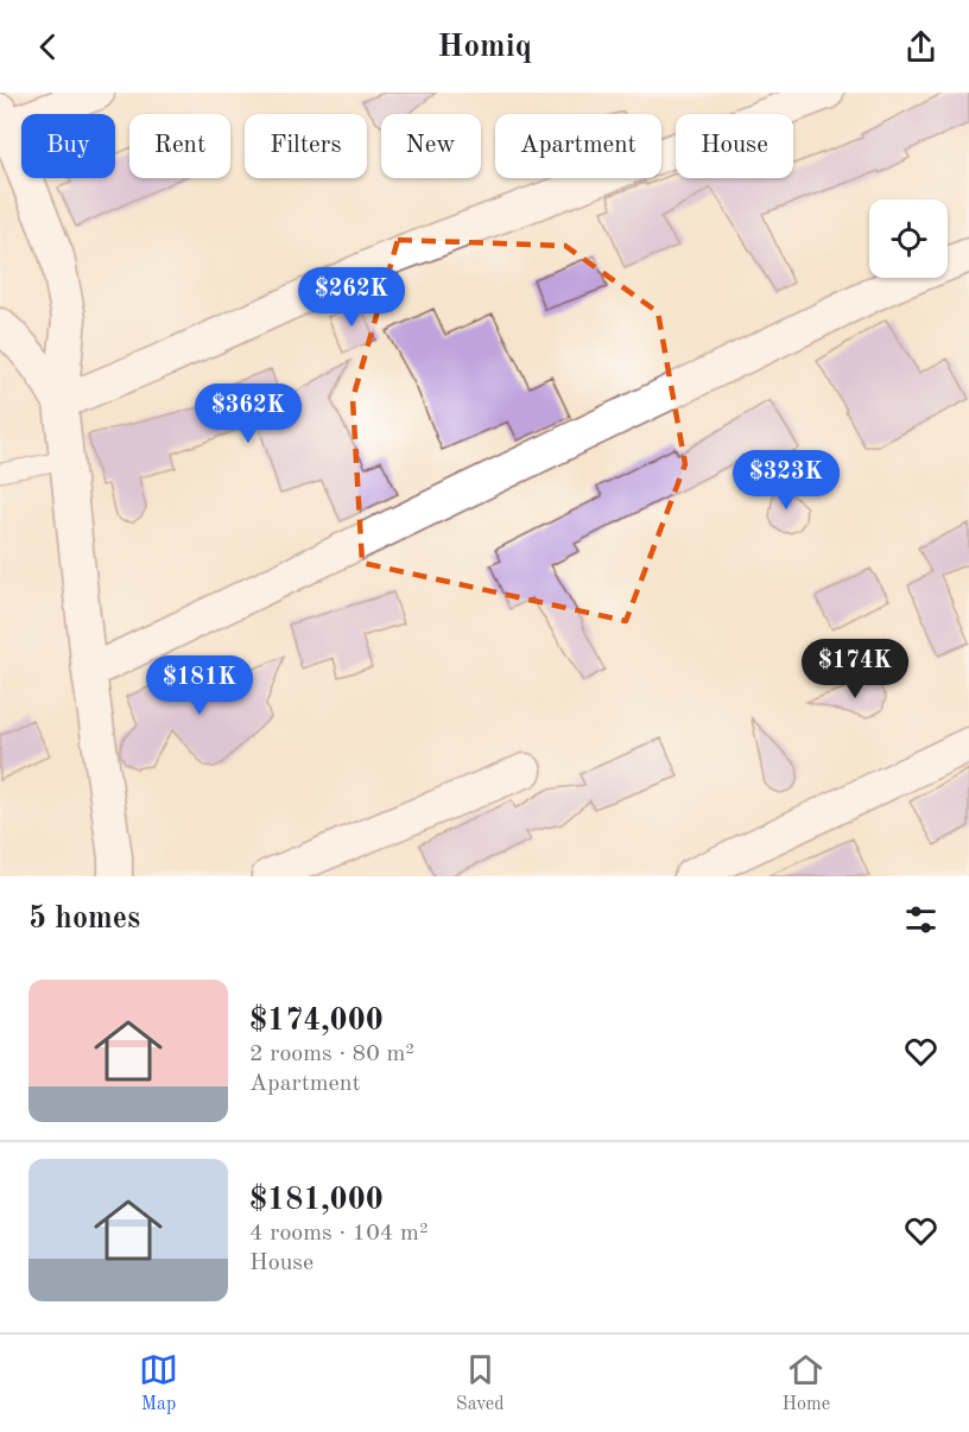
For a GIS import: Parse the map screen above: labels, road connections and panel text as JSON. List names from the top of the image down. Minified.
{"page":{"header":"Homiq","chip":["Buy","Rent","Filters","New","Apartment","House"],"price":["$262K","$362K","$323K","$174K","$181K"],"heading":"5 homes","list":[{"name":"$174,000","note":"2 rooms · 80 m² · Apartment"},{"name":"$181,000","note":"4 rooms · 104 m² · House"}],"tabs":["Map","Saved","Home"]}}
